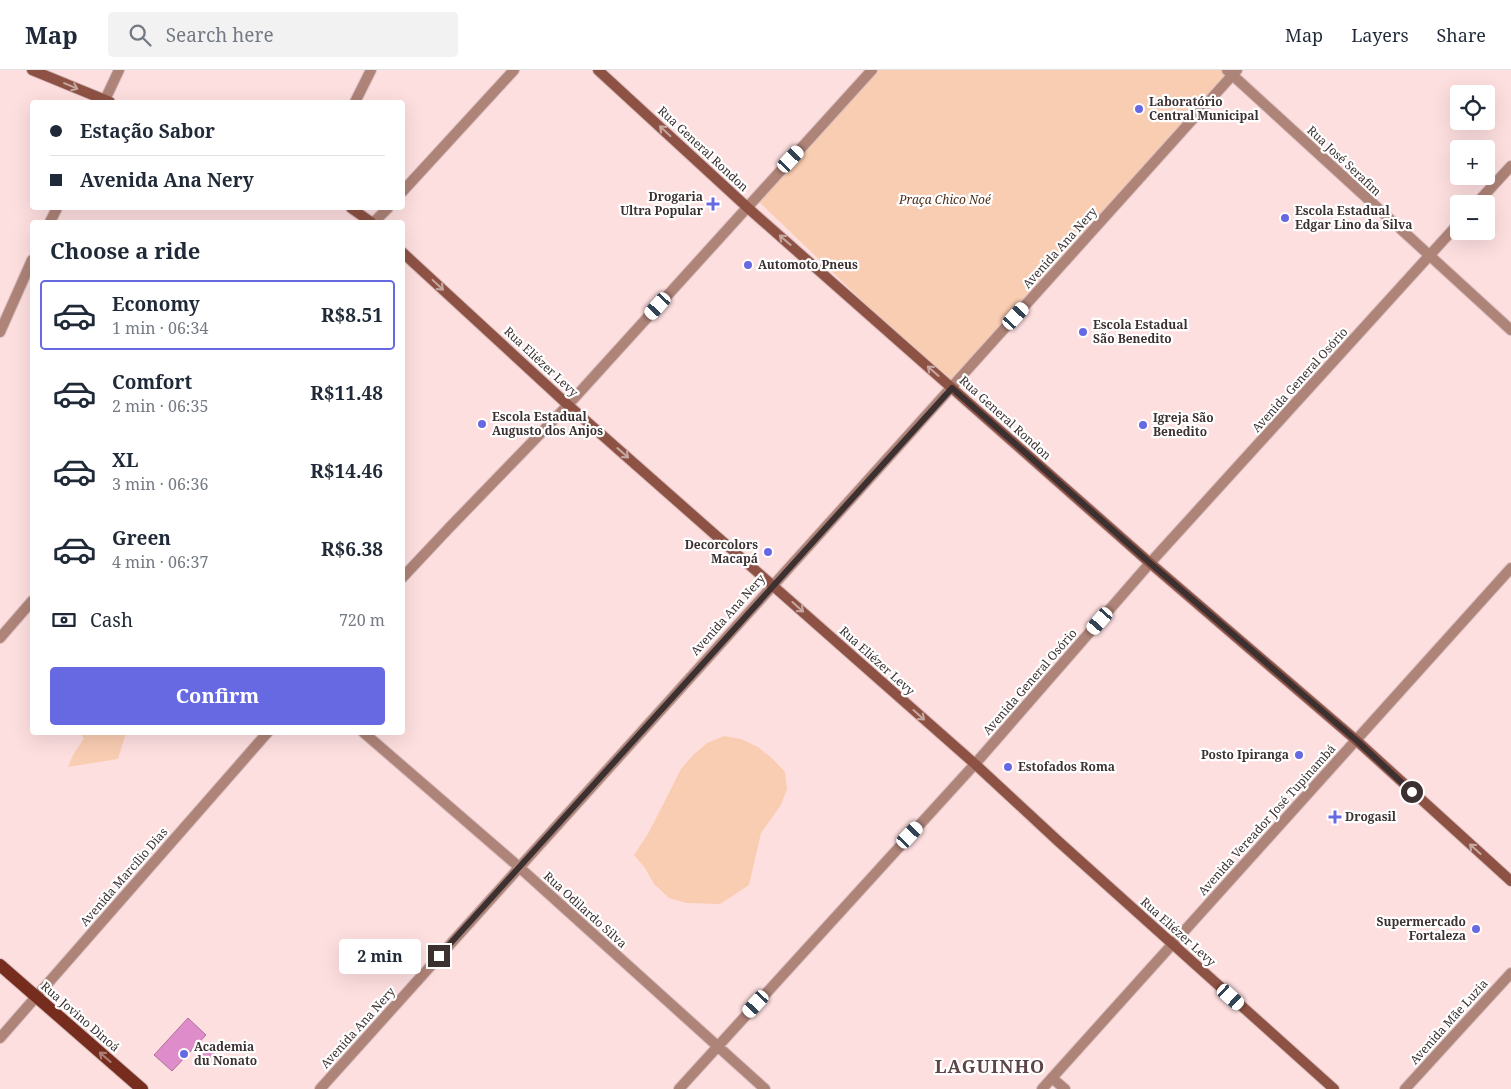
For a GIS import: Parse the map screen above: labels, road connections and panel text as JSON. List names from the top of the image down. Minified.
{"streets":{"main road":["Rua General Rondon","Rua Eliézer Levy","Rua Jovino Dinoá"],"street":["Rua José Serafim","Avenida Ana Nery","Avenida General Osório","Avenida Vereador José Tupinambá","Avenida Marcílio Dias","Rua Odilardo Silva","Avenida Mãe Luzia"]},"crossings":[["Rua General Rondon","Avenida Ana Nery"],["Rua General Rondon","Avenida General Osório"],["Rua General Rondon","Avenida Vereador José Tupinambá"],["Rua José Serafim","Avenida Ana Nery"],["Rua José Serafim","Avenida General Osório"],["Avenida Ana Nery","Rua Eliézer Levy"],["Avenida Ana Nery","Rua Odilardo Silva"],["Rua Eliézer Levy","Avenida General Osório"],["Rua Eliézer Levy","Avenida Vereador José Tupinambá"],["Avenida General Osório","Rua Odilardo Silva"],["Avenida Marcílio Dias","Rua Jovino Dinoá"]],"one_way":["Rua General Rondon","Rua Eliézer Levy","Rua Jovino Dinoá"],"districts":["LAGUINHO"],"parks":["Praça Chico Noé"],"places":{"other":["Laboratório Central Municipal","Escola Estadual Edgar Lino da Silva","Automoto Pneus","Escola Estadual São Benedito","Escola Estadual Augusto dos Anjos","Igreja São Benedito","Decorcolors Macapá","Posto Ipiranga","Estofados Roma","Supermercado Fortaleza","Academia du Nonato"],"health":["Drogaria Ultra Popular","Drogasil"]},"page":{"header":"Map","search":"Search here","nav":["Map","Layers","Share"],"map_buttons":["+","−"],"banner":["Estação Sabor","Avenida Ana Nery"],"heading":"Choose a ride","list":[{"name":"Economy","note":"1 min · 06:34","value":"R$8.51"},{"name":"Comfort","note":"2 min · 06:35","value":"R$11.48"},{"name":"XL","note":"3 min · 06:36","value":"R$14.46"},{"name":"Green","note":"4 min · 06:37","value":"R$6.38"}],"pay":["Cash","720 m"],"buttons":"Confirm","bubble":"2 min"}}
